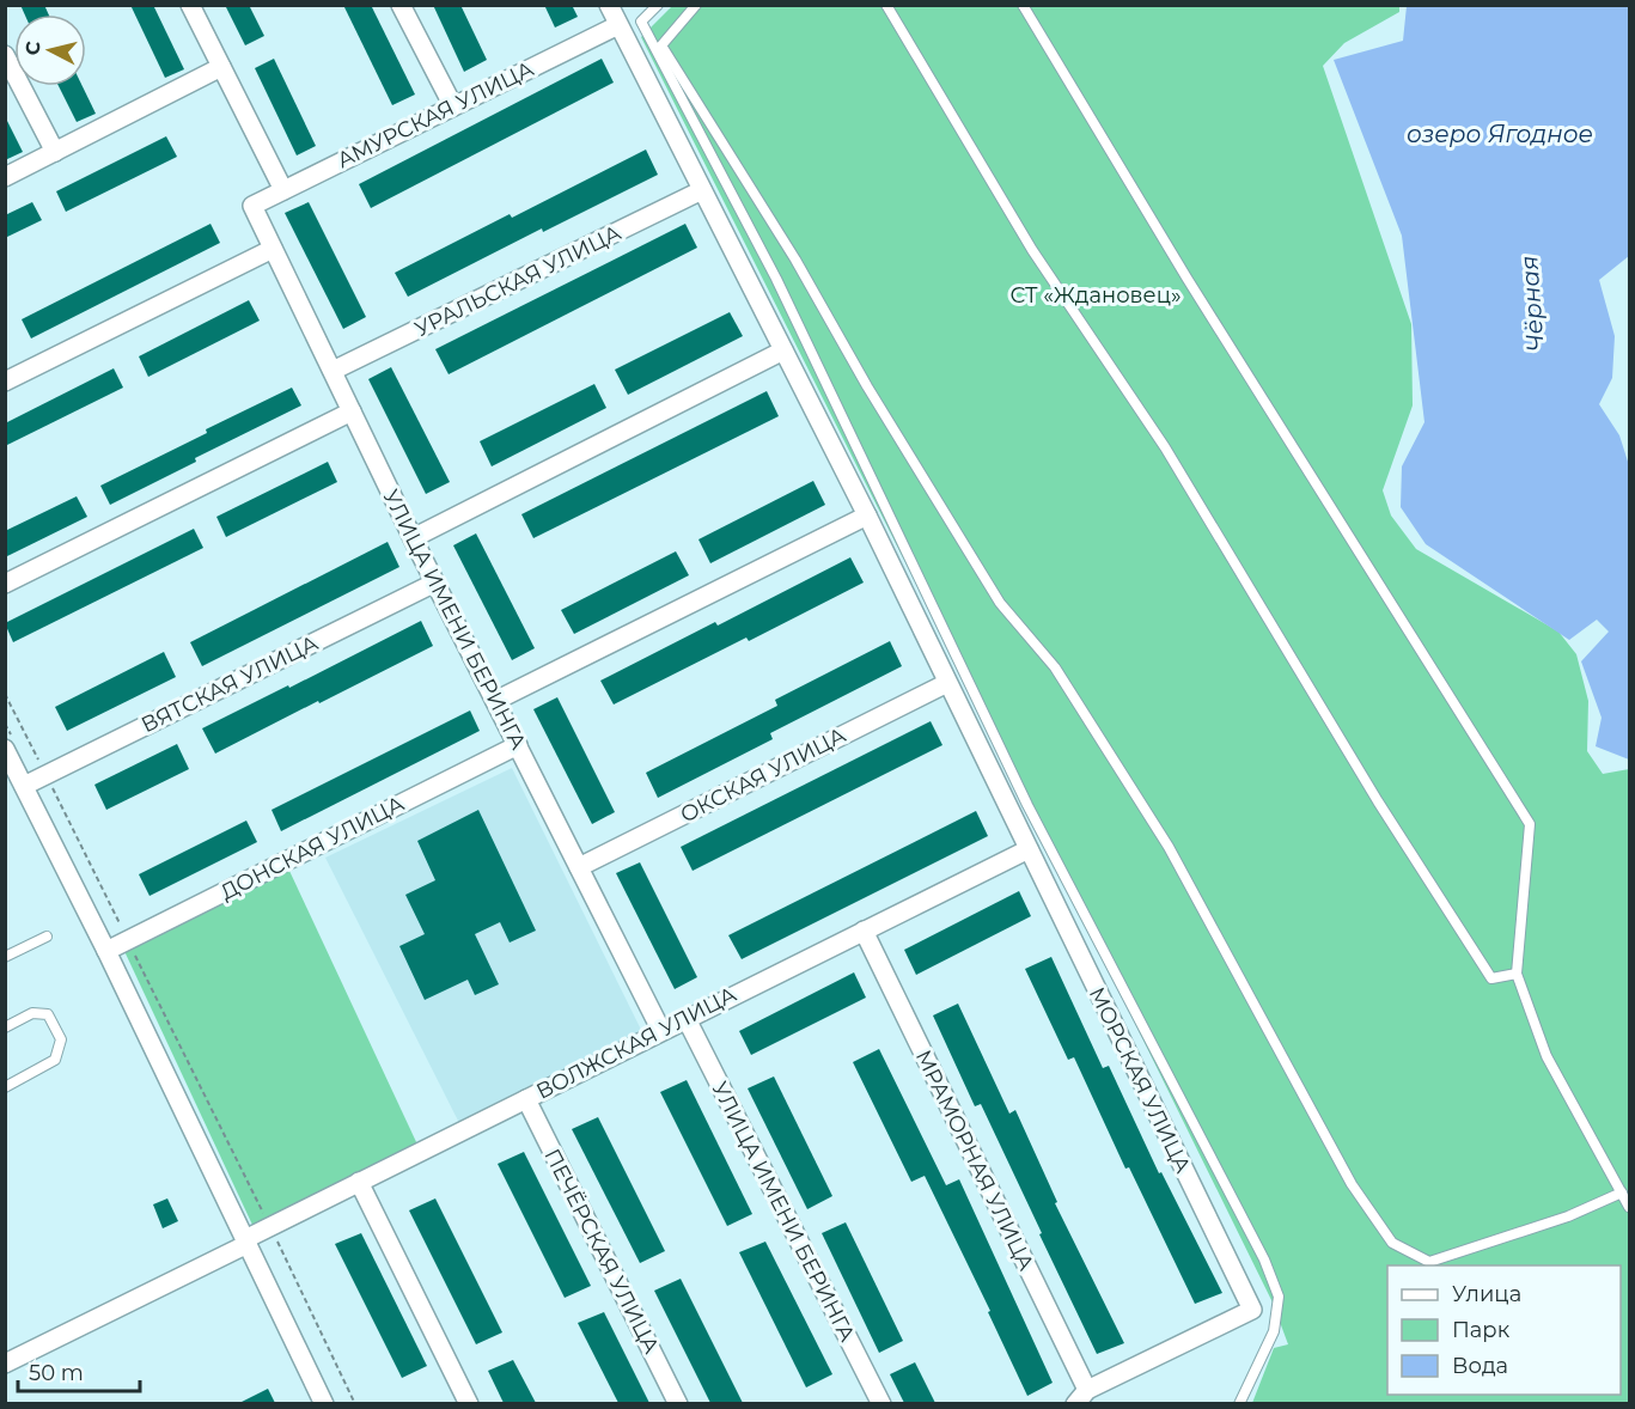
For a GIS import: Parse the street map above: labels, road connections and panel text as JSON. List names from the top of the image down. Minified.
{"streets":{"street":["АМУРСКАЯ УЛИЦА","УРАЛЬСКАЯ УЛИЦА","УЛИЦА ИМЕНИ БЕРИНГА","ВЯТСКАЯ УЛИЦА","ОКСКАЯ УЛИЦА","ДОНСКАЯ УЛИЦА","ВОЛЖСКАЯ УЛИЦА","МОРСКАЯ УЛИЦА","МРАМОРНАЯ УЛИЦА","ПЕЧЁРСКАЯ УЛИЦА"]},"crossings":[["АМУРСКАЯ УЛИЦА","УЛИЦА ИМЕНИ БЕРИНГА"],["АМУРСКАЯ УЛИЦА","МОРСКАЯ УЛИЦА"],["УРАЛЬСКАЯ УЛИЦА","УЛИЦА ИМЕНИ БЕРИНГА"],["УРАЛЬСКАЯ УЛИЦА","МОРСКАЯ УЛИЦА"],["УЛИЦА ИМЕНИ БЕРИНГА","ВЯТСКАЯ УЛИЦА"],["УЛИЦА ИМЕНИ БЕРИНГА","ОКСКАЯ УЛИЦА"],["УЛИЦА ИМЕНИ БЕРИНГА","ДОНСКАЯ УЛИЦА"],["УЛИЦА ИМЕНИ БЕРИНГА","ВОЛЖСКАЯ УЛИЦА"],["ОКСКАЯ УЛИЦА","МОРСКАЯ УЛИЦА"],["ВОЛЖСКАЯ УЛИЦА","МОРСКАЯ УЛИЦА"],["ВОЛЖСКАЯ УЛИЦА","МРАМОРНАЯ УЛИЦА"],["ВОЛЖСКАЯ УЛИЦА","ПЕЧЁРСКАЯ УЛИЦА"],["МОРСКАЯ УЛИЦА","МРАМОРНАЯ УЛИЦА"]],"water":["озеро Ягодное","Чёрная"],"parks":["СТ «Ждановец»"],"legend":["Улица","Парк","Вода"],"scale_bar":"50 m","north":"left"}
